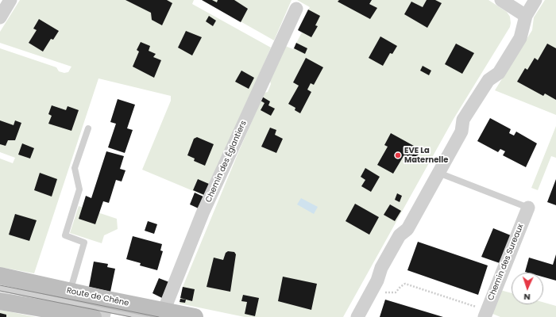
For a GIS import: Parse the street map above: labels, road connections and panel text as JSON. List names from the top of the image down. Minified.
{"streets":{"main road":["Route de Chêne"],"street":["Chemin des Églantiers","Chemin des Sureaux"]},"crossings":[["Chemin des Églantiers","Route de Chêne"]],"places":["EVE La Maternelle"],"north":"bottom"}
